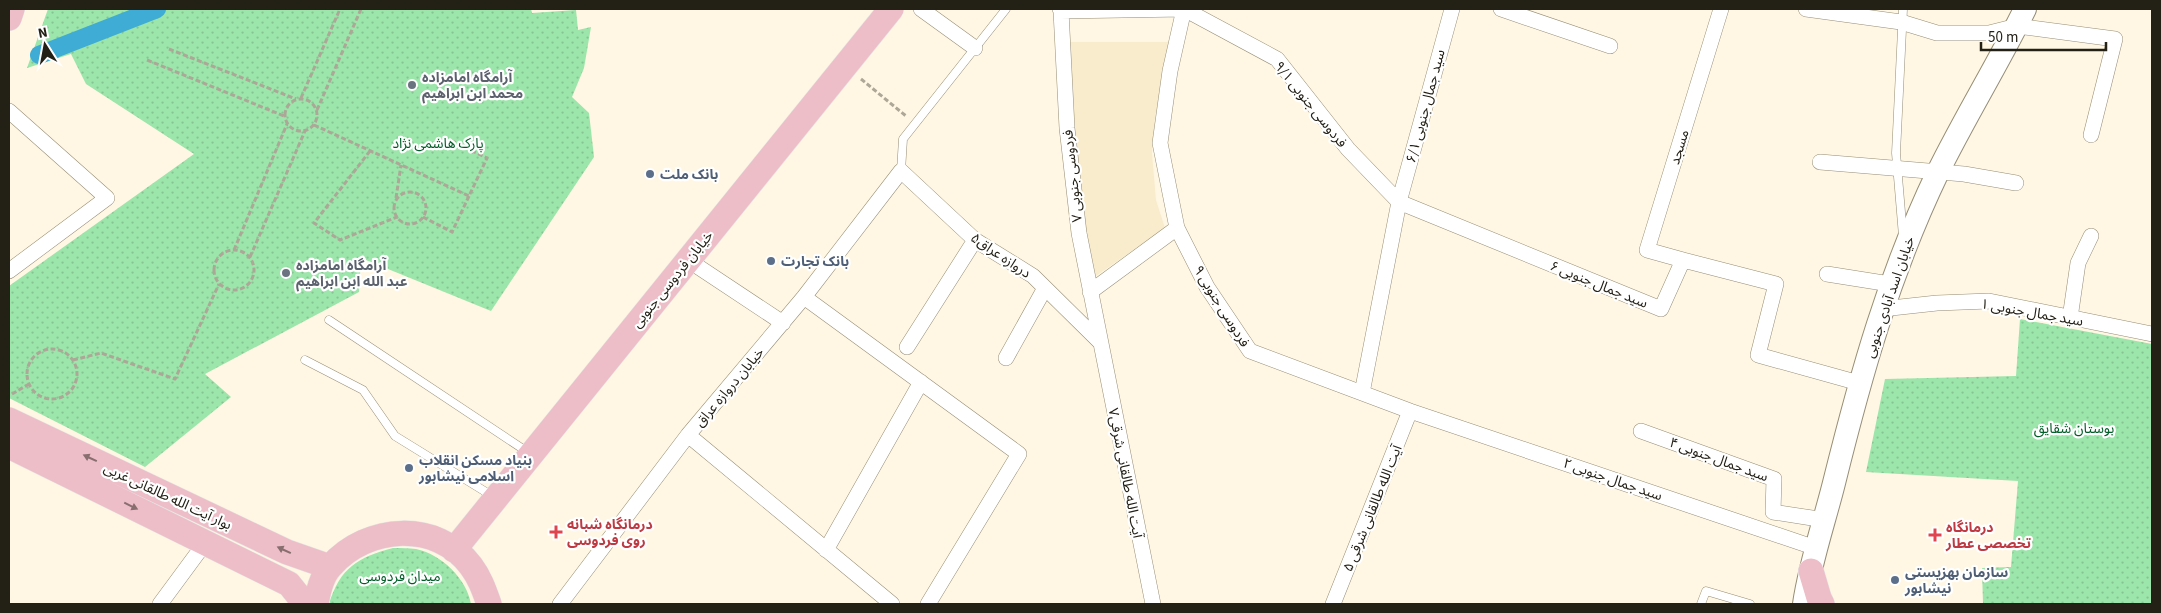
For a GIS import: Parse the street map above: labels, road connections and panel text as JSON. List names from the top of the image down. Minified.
{"streets":{"main road":["خیابان فردوسی جنوبی","خیابان اسد آبادی جنوبی","بوار آیت الله طالقانی غربی"],"street":["فردوسی جنوبی ۹/۱","سید جمال جنوبی ۶/۱","مسجد","فردوسی جنوبی ۷","دروازه عراق۵","سید جمال جنوبی ۶","فردوسی جنوبی ۹","سید جمال جنوبی ۱","خیابان دروازه عراق","سید جمال جنوبی ۴","آیت الله طالقانی شرقی۷","سید جمال جنوبی ۲","آیت الله طالقانی شرقی ۵"]},"crossings":[["فردوسی جنوبی ۹/۱","سید جمال جنوبی ۶/۱"],["فردوسی جنوبی ۹/۱","سید جمال جنوبی ۶"],["فردوسی جنوبی ۹/۱","فردوسی جنوبی ۹"],["سید جمال جنوبی ۶/۱","سید جمال جنوبی ۶"],["سید جمال جنوبی ۶/۱","فردوسی جنوبی ۹"],["مسجد","سید جمال جنوبی ۶"],["فردوسی جنوبی ۷","دروازه عراق۵"],["فردوسی جنوبی ۷","آیت الله طالقانی شرقی۷"],["دروازه عراق۵","خیابان دروازه عراق"],["دروازه عراق۵","آیت الله طالقانی شرقی۷"],["خیابان اسد آبادی جنوبی","سید جمال جنوبی ۱"],["خیابان اسد آبادی جنوبی","سید جمال جنوبی ۴"],["خیابان اسد آبادی جنوبی","سید جمال جنوبی ۲"],["فردوسی جنوبی ۹","سید جمال جنوبی ۲"],["فردوسی جنوبی ۹","آیت الله طالقانی شرقی ۵"],["سید جمال جنوبی ۲","آیت الله طالقانی شرقی ۵"]],"parks":["پارک هاشمی نژاد","بوستان شقایق","میدان فردوسی"],"places":{"other":["آرامگاه امامزاده محمد ابن ابراهیم","بانک ملت","بانک تجارت","آرامگاه امامزاده عبد الله ابن ابراهیم","بنیاد مسکن انقلاب اسلامی نیشابور","سازمان بهزیستی نیشابور"],"health":["درمانگاه شبانه روی فردوسی","درمانگاه تخصصی عطار"]},"scale_bar":"50 m","north":"top"}
